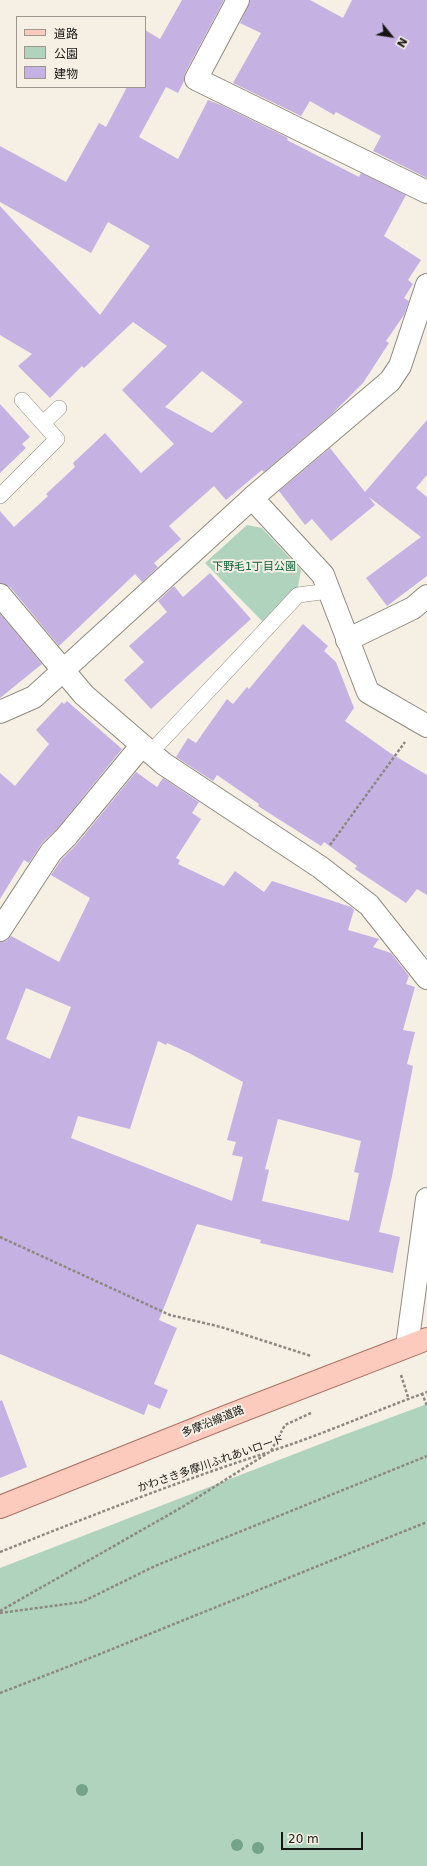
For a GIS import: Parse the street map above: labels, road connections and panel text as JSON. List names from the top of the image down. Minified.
{"streets":{"main road":["多摩沿線道路"],"path":["かわさき多摩川ふれあいロード"]},"parks":["下野毛1丁目公園"],"legend":["道路","公園","建物"],"scale_bar":"20 m","north":"bottom right"}
